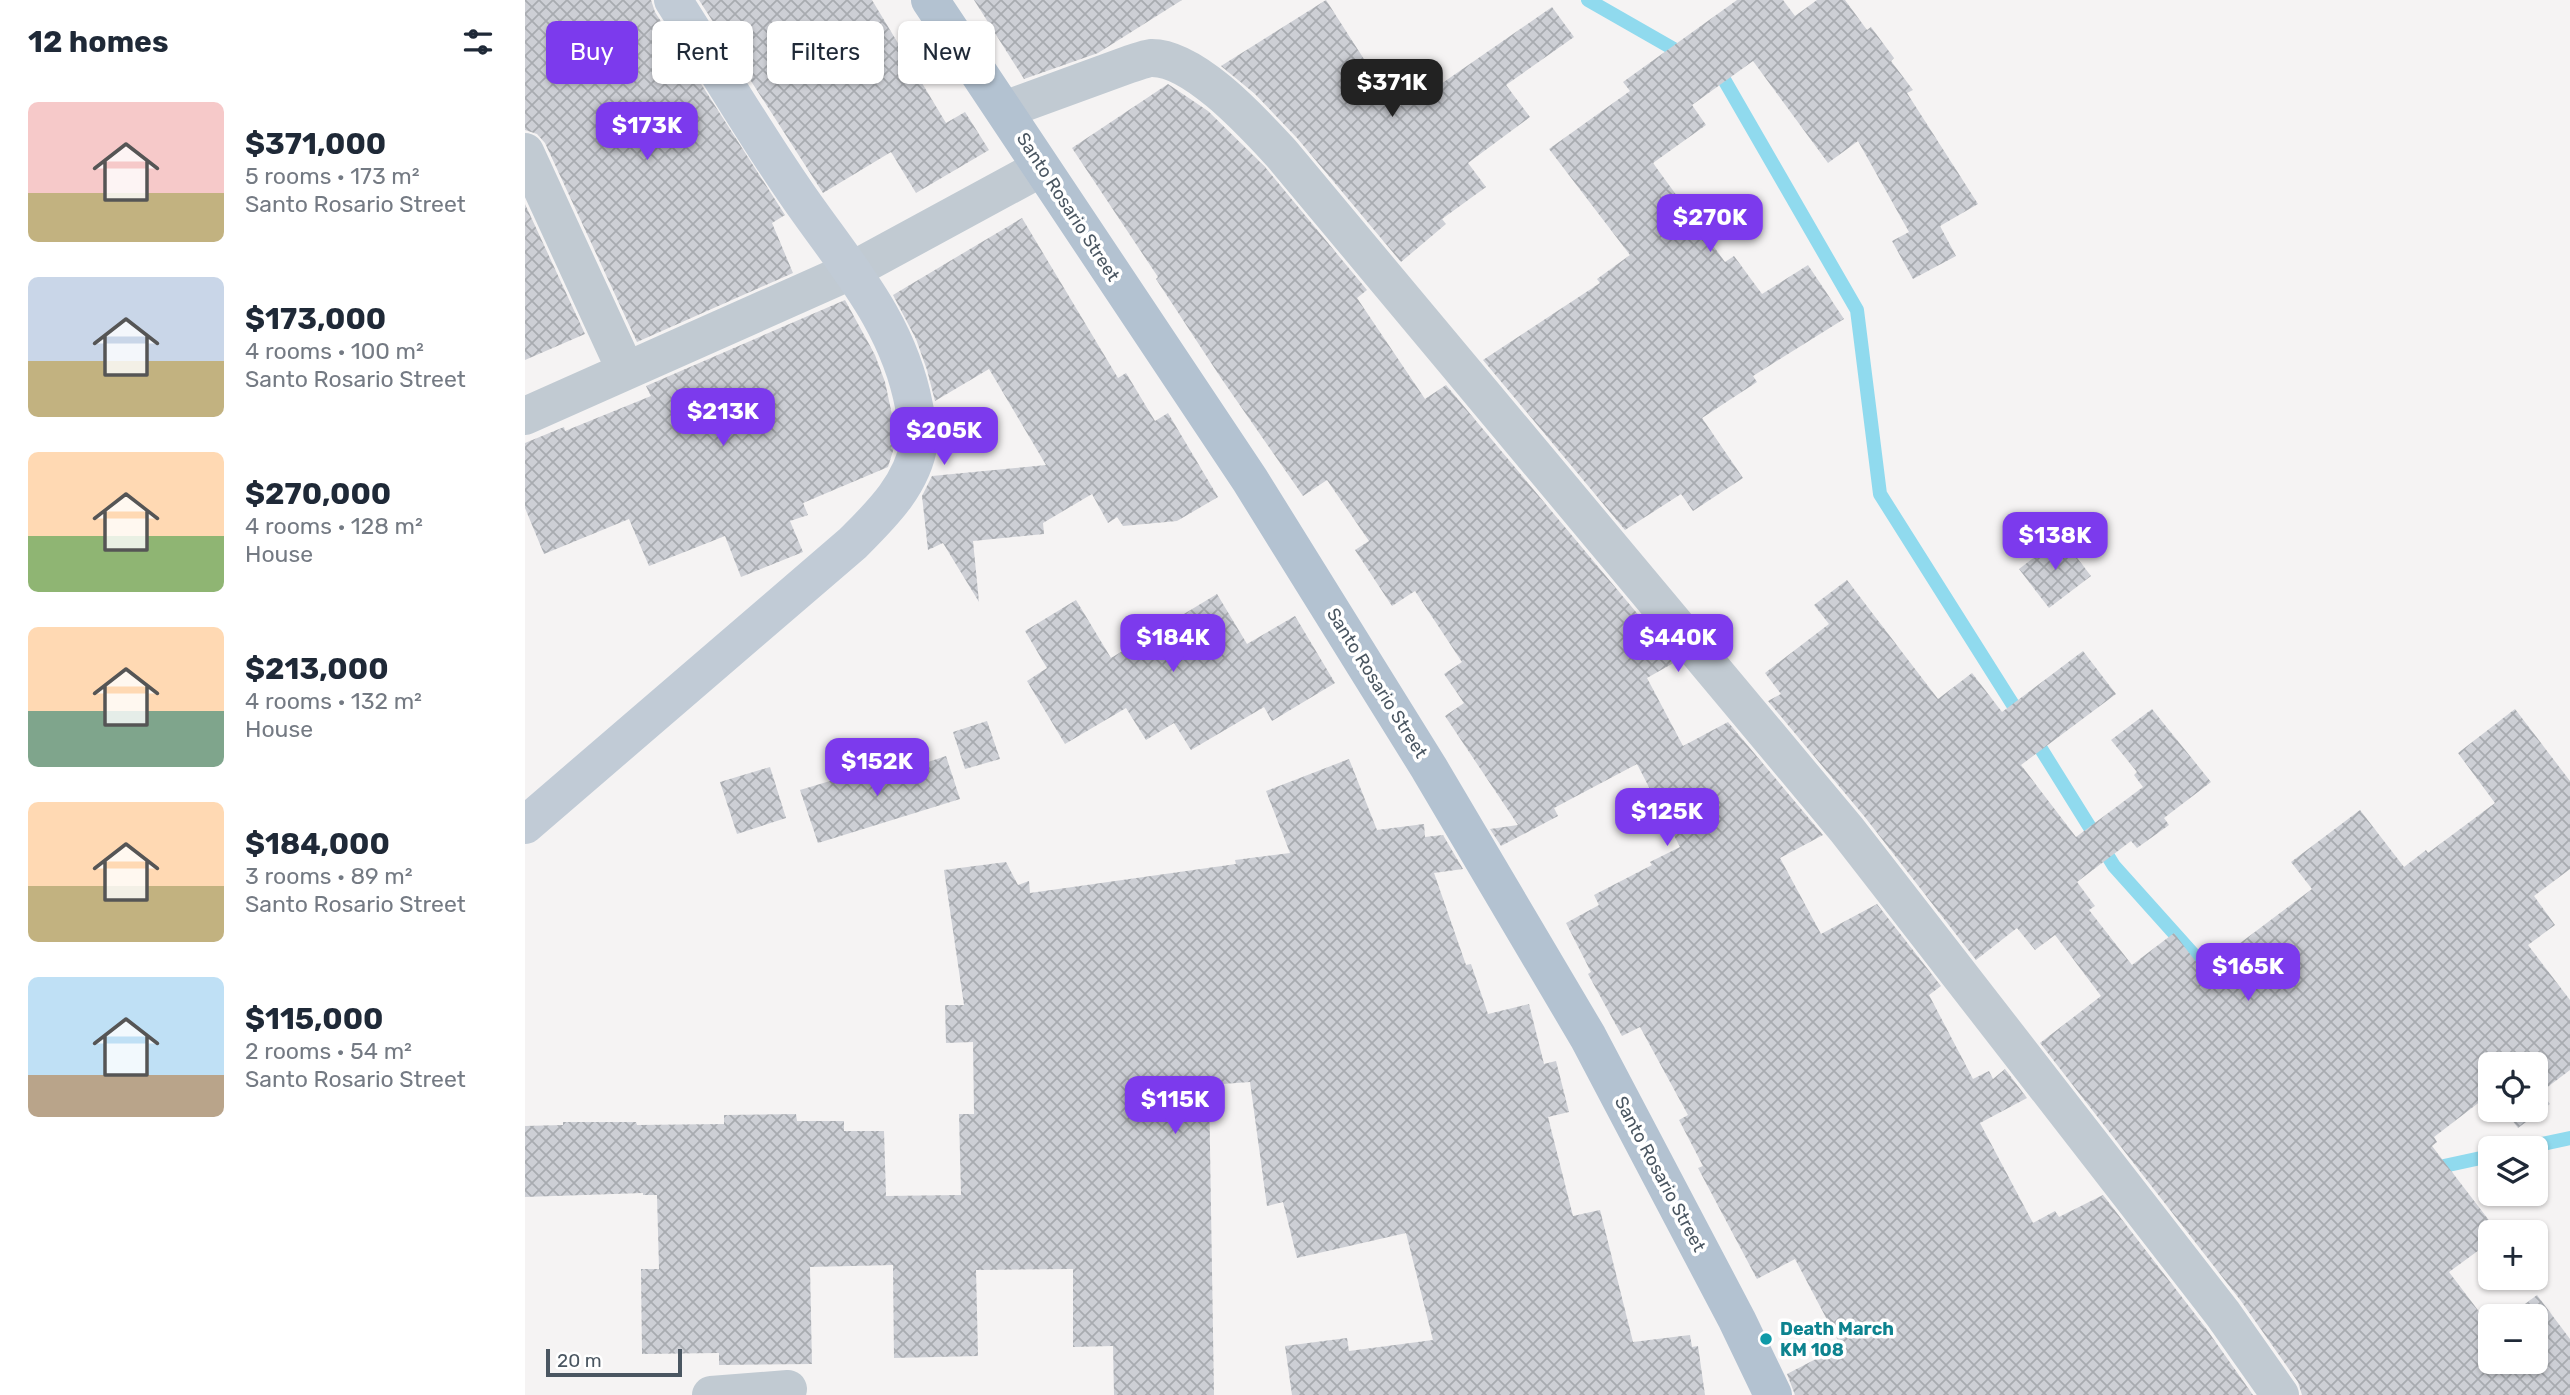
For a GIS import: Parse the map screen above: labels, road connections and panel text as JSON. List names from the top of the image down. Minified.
{"streets":{"main road":["Santo Rosario Street"]},"places":["Death March KM 108"],"scale_bar":"20 m","page":{"heading":"12 homes","chip":["Buy","Rent","Filters","New"],"price":["$371K","$173K","$270K","$213K","$205K","$138K","$184K","$440K","$152K","$125K","$165K","$115K"],"list":[{"name":"$371,000","note":"5 rooms · 173 m² · Santo Rosario Street"},{"name":"$173,000","note":"4 rooms · 100 m² · Santo Rosario Street"},{"name":"$270,000","note":"4 rooms · 128 m² · House"},{"name":"$213,000","note":"4 rooms · 132 m² · House"},{"name":"$184,000","note":"3 rooms · 89 m² · Santo Rosario Street"},{"name":"$115,000","note":"2 rooms · 54 m² · Santo Rosario Street"}],"map_buttons":["+","−"],"scale":"20 m"}}
